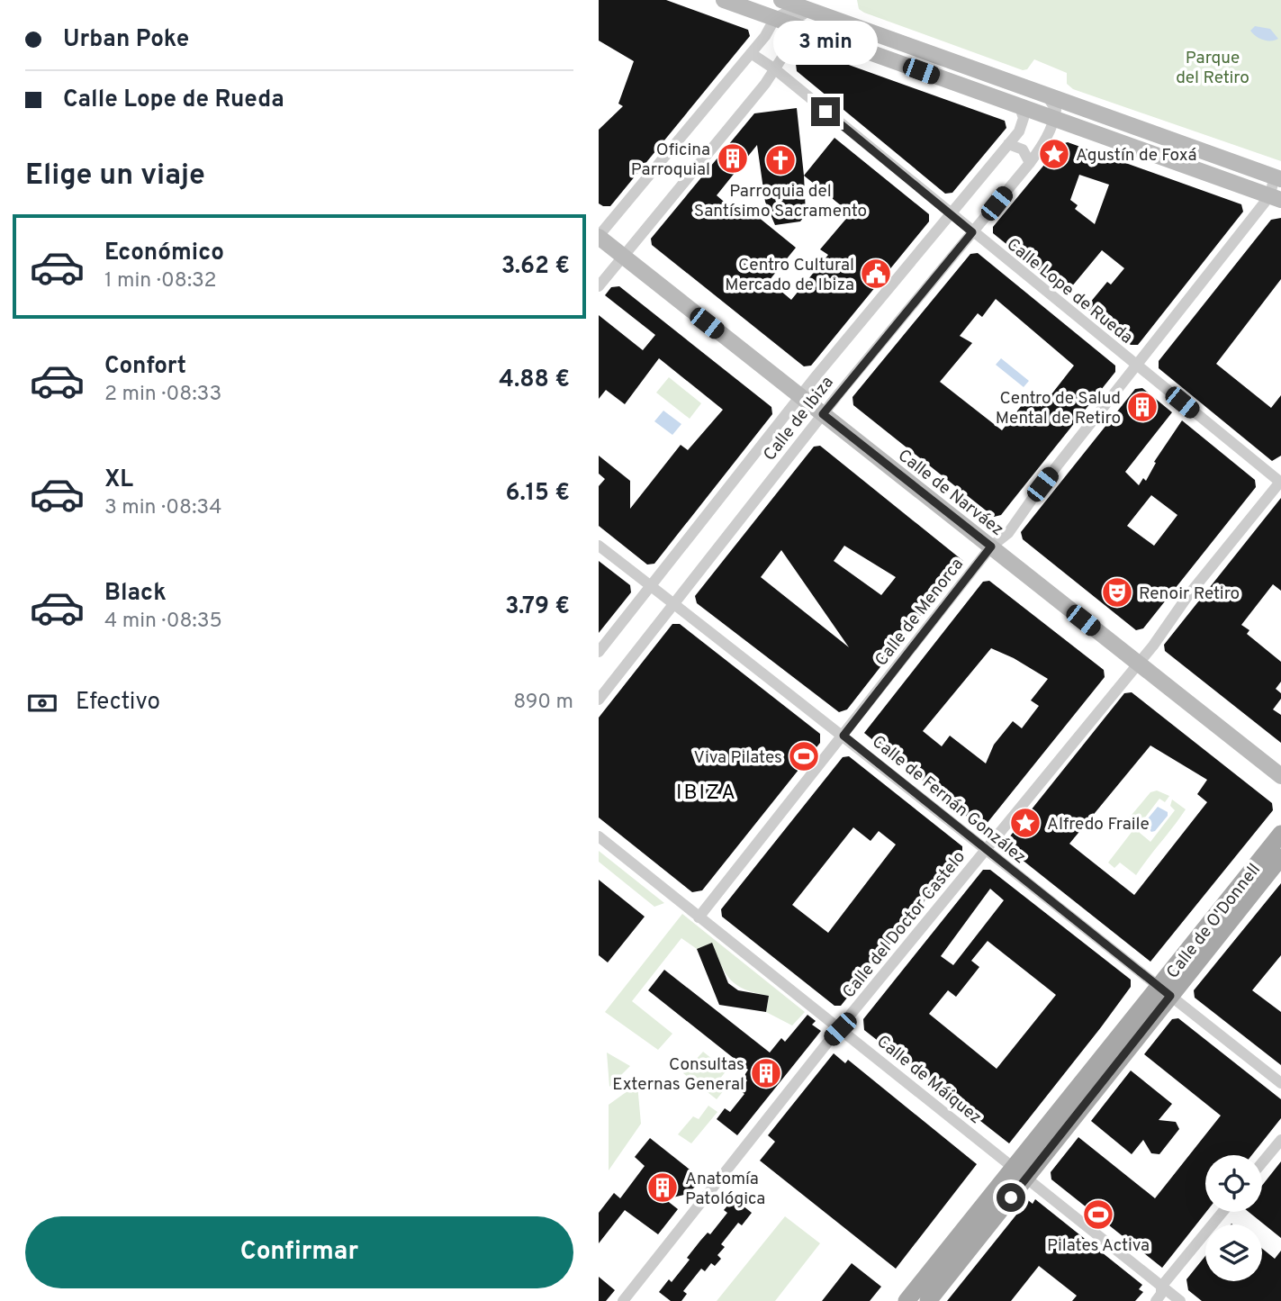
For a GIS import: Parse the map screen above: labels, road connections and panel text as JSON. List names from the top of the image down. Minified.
{"streets":{"main road":["Calle de Narváez","Calle de O'Donnell"],"street":["Calle Lope de Rueda","Calle de Ibiza","Calle de Menorca","Calle de Fernán González","Calle del Doctor Castelo","Calle de Máiquez"]},"crossings":[["Calle Lope de Rueda","Calle de Ibiza"],["Calle Lope de Rueda","Calle de Menorca"],["Calle Lope de Rueda","Calle del Doctor Castelo"],["Calle de Ibiza","Calle de Narváez"],["Calle de Ibiza","Calle de Fernán González"],["Calle de Narváez","Calle de Menorca"],["Calle de Narváez","Calle del Doctor Castelo"],["Calle de Menorca","Calle de Fernán González"],["Calle de Menorca","Calle de Máiquez"],["Calle de Fernán González","Calle de O'Donnell"],["Calle de Fernán González","Calle del Doctor Castelo"],["Calle de O'Donnell","Calle de Máiquez"],["Calle del Doctor Castelo","Calle de Máiquez"]],"districts":["IBIZA"],"parks":["Parque del Retiro"],"places":{"place":["Agustín de Foxá","Alfredo Fraile"],"building":["Oficina Parroquial","Centro de Salud Mental de Retiro","Consultas Externas General","Anatomía Patológica"],"church":["Parroquia del Santísimo Sacramento"],"public building":["Centro Cultural Mercado de Ibiza"],"theatre":["Renoir Retiro"],"sports":["Viva Pilates","Pilates Activa"]},"page":{"banner":["Urban Poke","Calle Lope de Rueda"],"bubble":"3 min","heading":"Elige un viaje","list":[{"name":"Económico","note":"1 min · 08:32","value":"3.62 €"},{"name":"Confort","note":"2 min · 08:33","value":"4.88 €"},{"name":"XL","note":"3 min · 08:34","value":"6.15 €"},{"name":"Black","note":"4 min · 08:35","value":"3.79 €"}],"pay":["Efectivo","890 m"],"buttons":"Confirmar"}}
